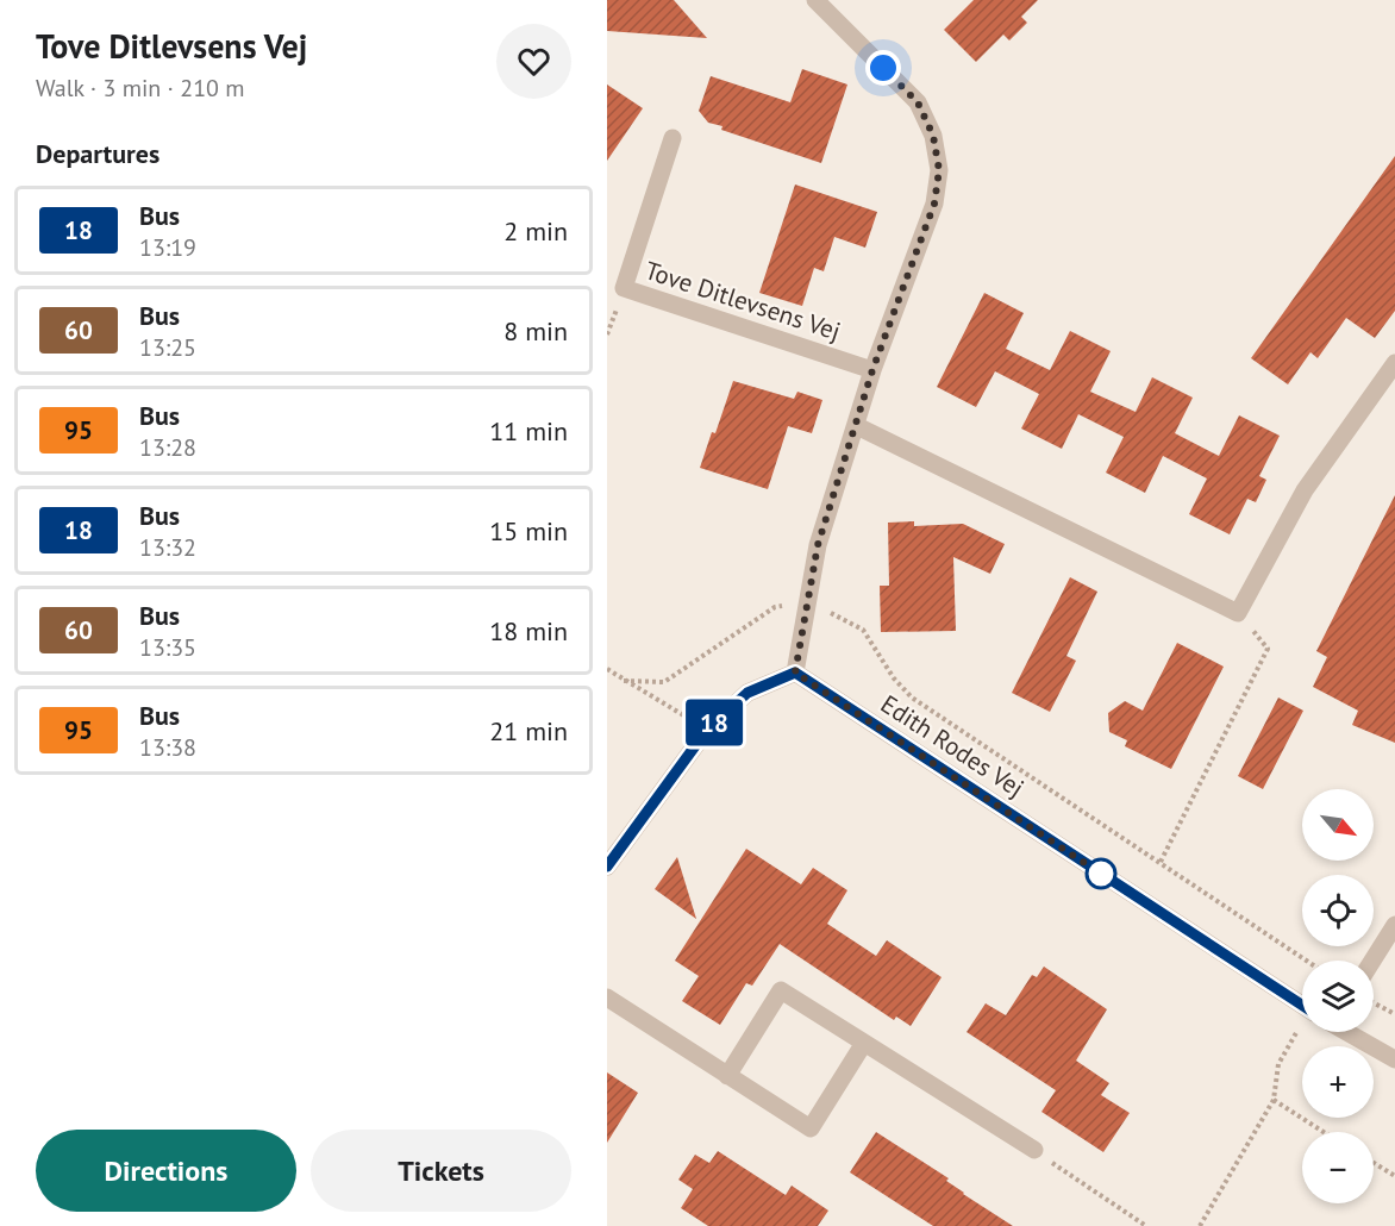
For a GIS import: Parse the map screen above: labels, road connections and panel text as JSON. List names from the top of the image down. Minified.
{"streets":{"street":["Tove Ditlevsens Vej","Edith Rodes Vej"]},"lines":["bus line 18"],"north":"bottom right","page":{"heading":[["Tove Ditlevsens Vej","Walk · 3 min · 210 m"],"Departures"],"on_map":"18","list":[{"mark":"18","name":"Bus","note":"13:19","value":"2 min"},{"mark":"60","name":"Bus","note":"13:25","value":"8 min"},{"mark":"95","name":"Bus","note":"13:28","value":"11 min"},{"mark":"18","name":"Bus","note":"13:32","value":"15 min"},{"mark":"60","name":"Bus","note":"13:35","value":"18 min"},{"mark":"95","name":"Bus","note":"13:38","value":"21 min"}],"map_buttons":["+","−"],"buttons":["Directions","Tickets"]}}
